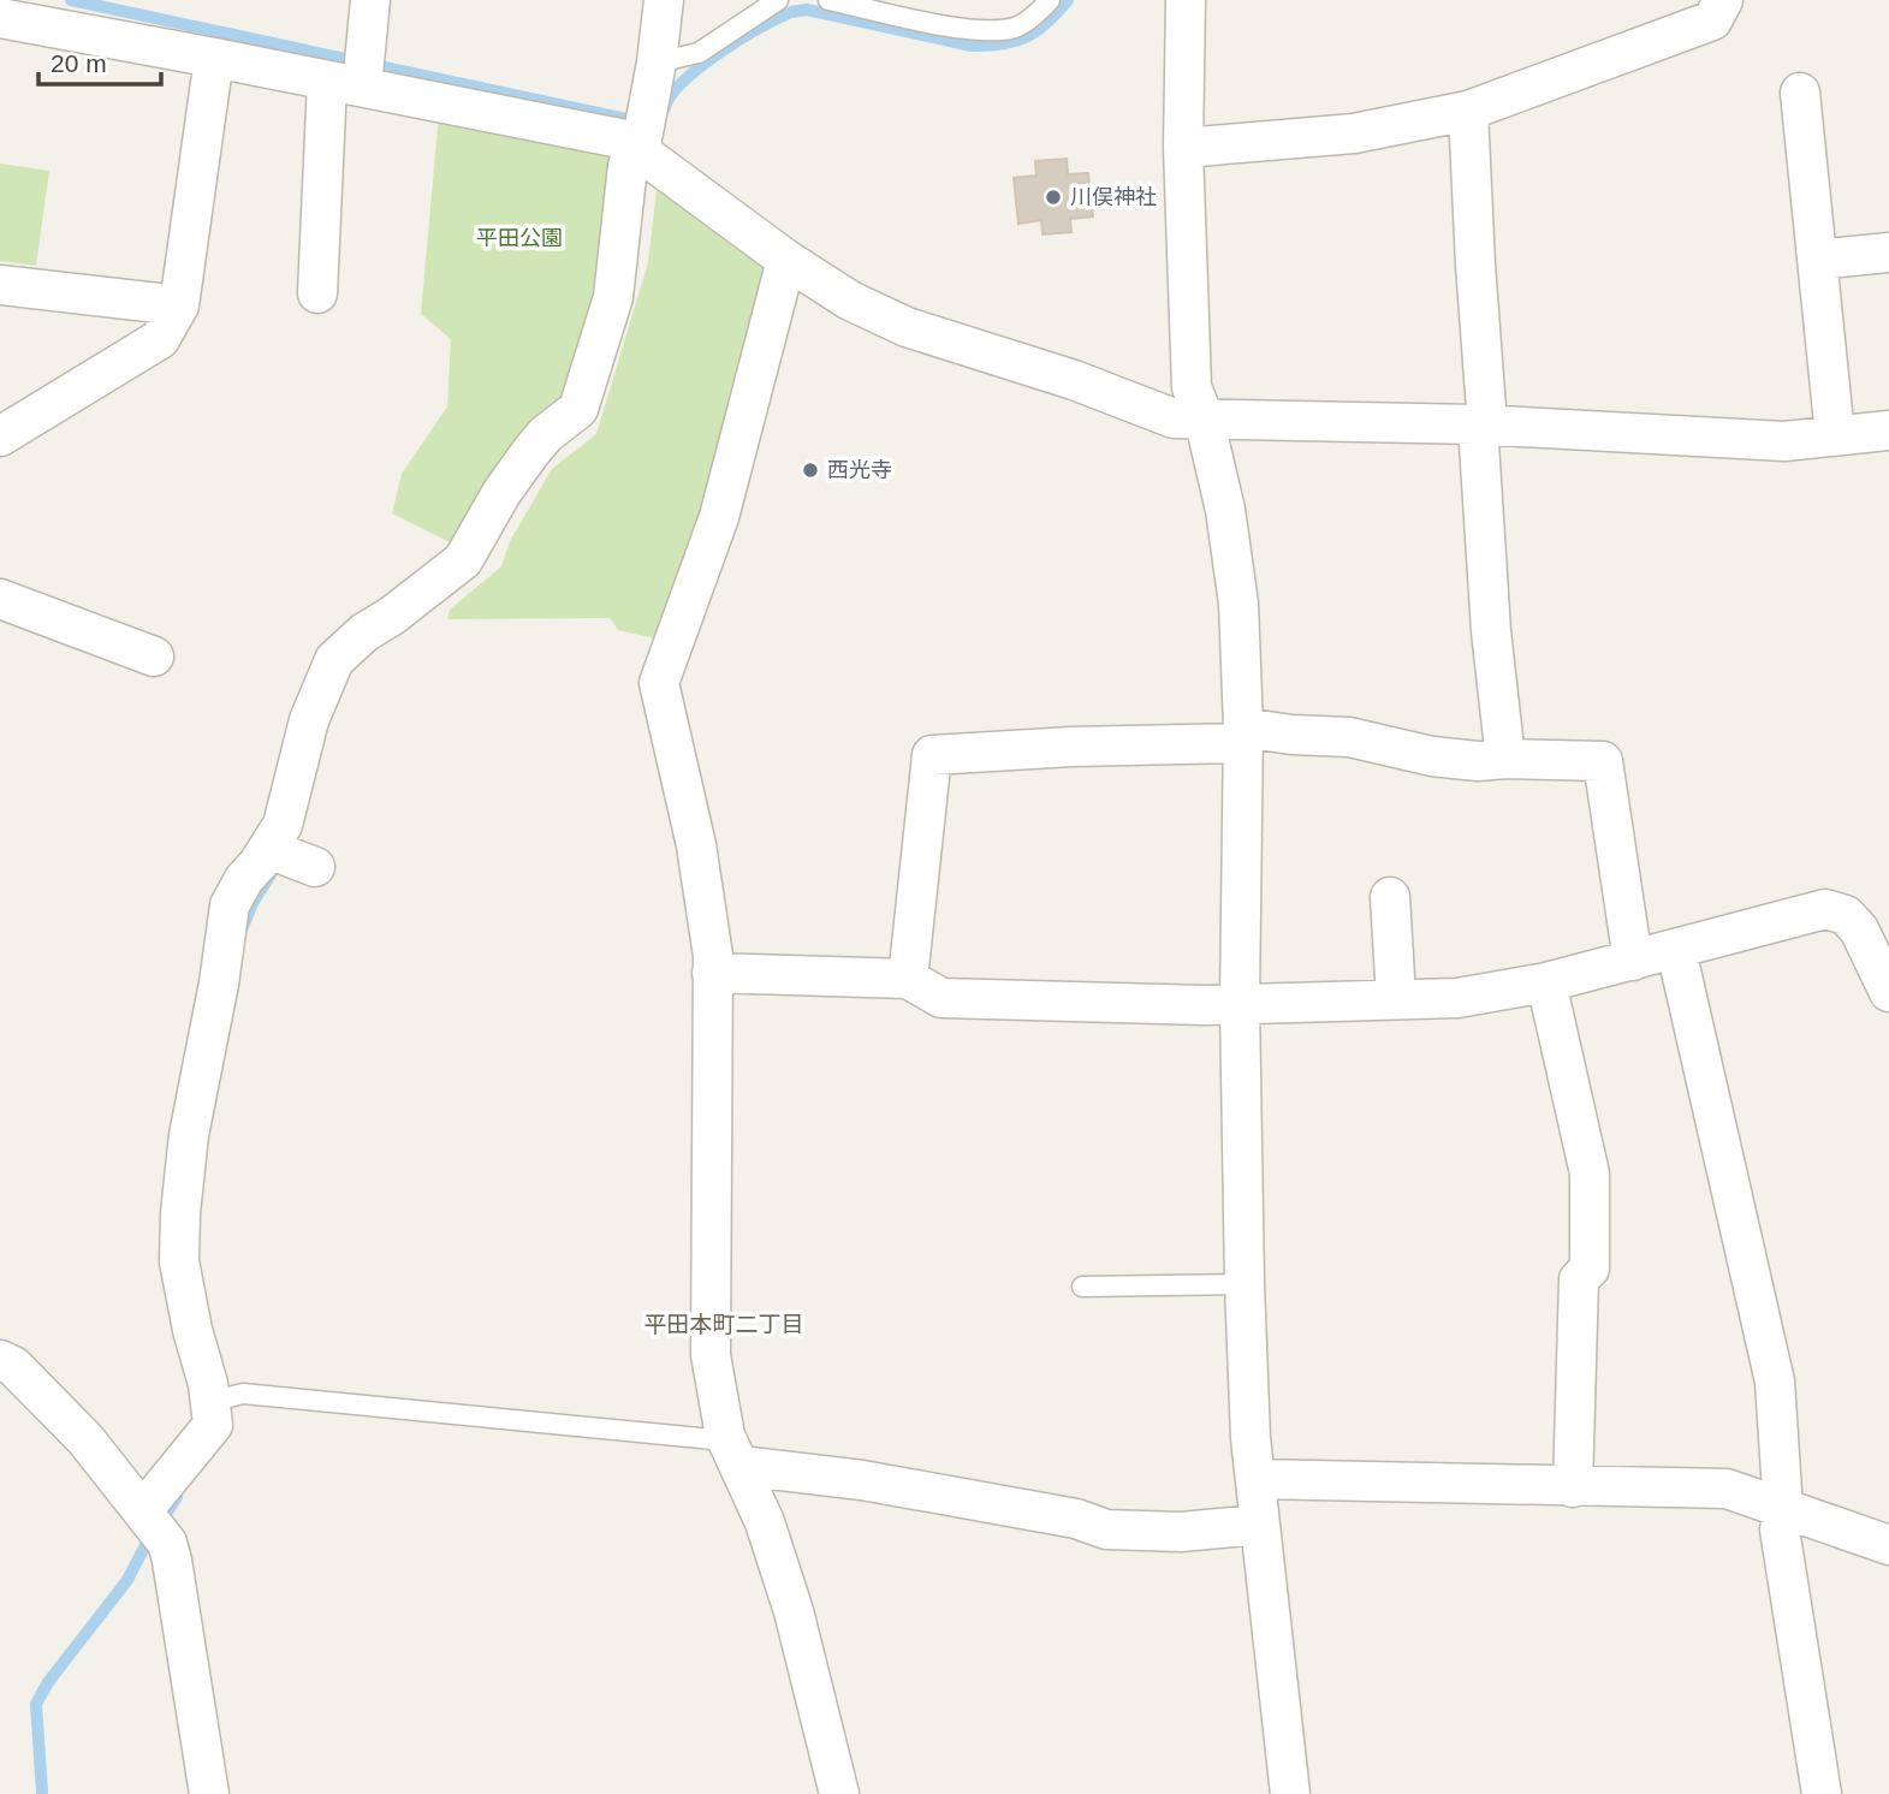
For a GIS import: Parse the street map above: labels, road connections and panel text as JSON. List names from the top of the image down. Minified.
{"districts":["平田本町二丁目"],"parks":["平田公園"],"places":["川俣神社","西光寺"],"scale_bar":"20 m"}
